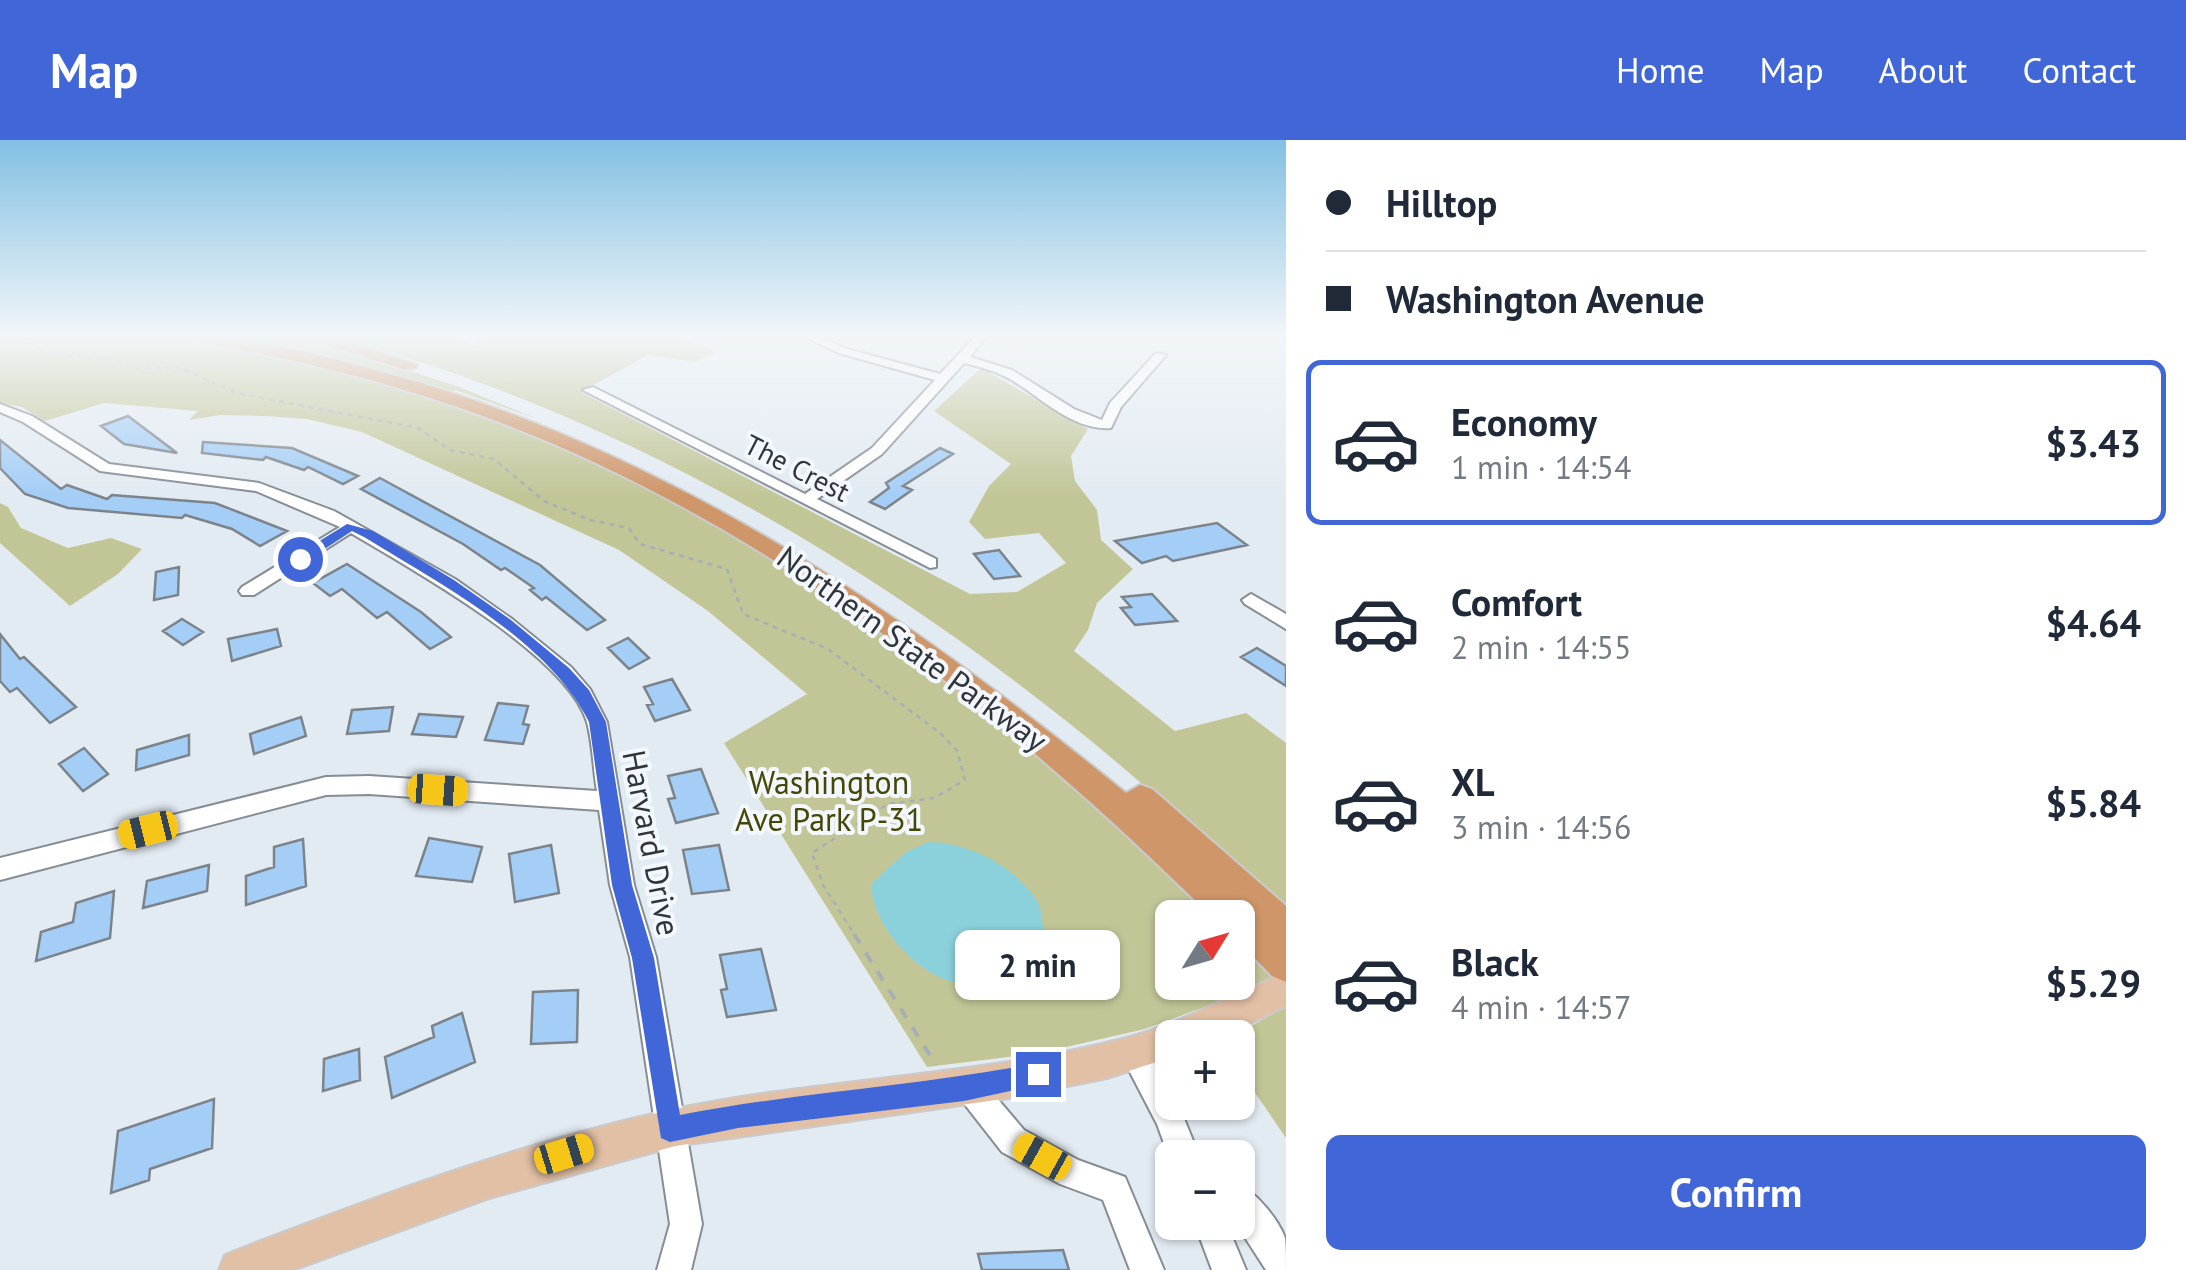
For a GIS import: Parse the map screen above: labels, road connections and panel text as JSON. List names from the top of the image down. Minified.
{"streets":{"highway":["Northern State Parkway"],"street":["The Crest","Harvard Drive"]},"parks":["Washington Ave Park P-31"],"north":"top right","page":{"header":"Map","nav":["Home","Map","About","Contact"],"banner":["Hilltop","Washington Avenue"],"list":[{"name":"Economy","note":"1 min · 14:54","value":"$3.43"},{"name":"Comfort","note":"2 min · 14:55","value":"$4.64"},{"name":"XL","note":"3 min · 14:56","value":"$5.84"},{"name":"Black","note":"4 min · 14:57","value":"$5.29"}],"map_buttons":["+","−"],"bubble":"2 min","buttons":"Confirm"}}
